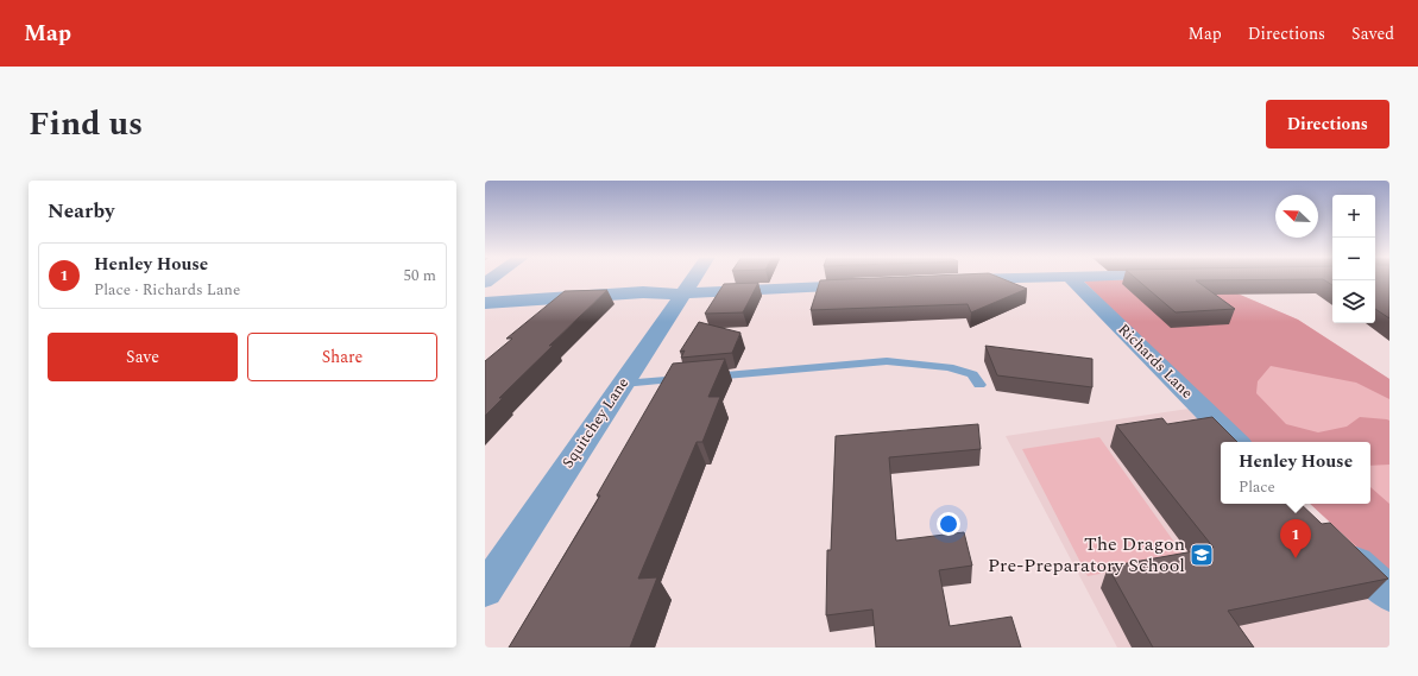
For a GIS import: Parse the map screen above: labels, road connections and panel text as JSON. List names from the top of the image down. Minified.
{"streets":{"street":["Richards Lane","Squitchey Lane"]},"places":{"school or university":["The Dragon Pre-Preparatory School"]},"north":"top left","page":{"header":"Map","nav":["Map","Directions","Saved"],"title":"Find us","buttons":["Directions",["Save","Share"]],"heading":"Nearby","map_buttons":["+","−"],"list":[{"mark":"1","name":"Henley House","note":"Place · Richards Lane","value":"50 m"}],"popup":["Henley House","Place"],"pins":"1"}}
